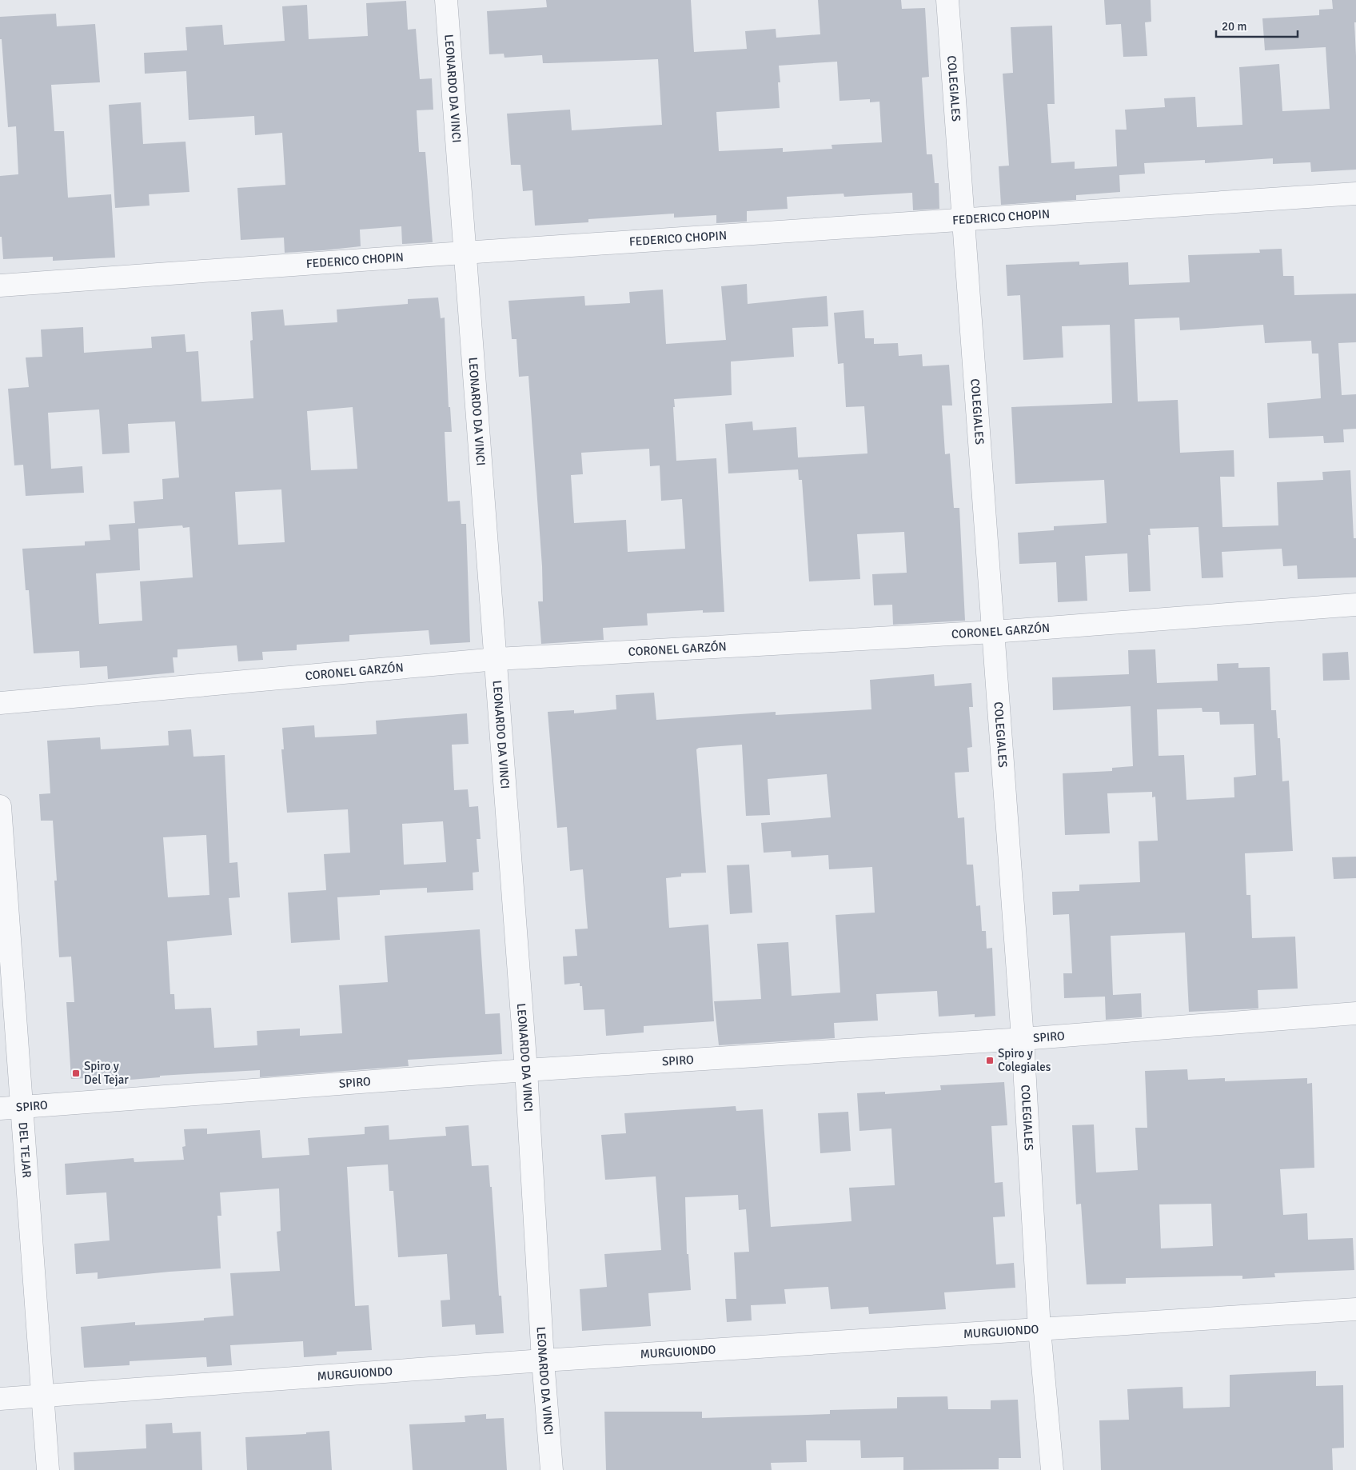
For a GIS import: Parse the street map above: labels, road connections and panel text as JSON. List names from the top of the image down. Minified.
{"streets":{"street":["LEONARDO DA VINCI","COLEGIALES","FEDERICO CHOPIN","CORONEL GARZÓN","SPIRO","DEL TEJAR","MURGUIONDO"]},"crossings":[["LEONARDO DA VINCI","FEDERICO CHOPIN"],["LEONARDO DA VINCI","CORONEL GARZÓN"],["LEONARDO DA VINCI","SPIRO"],["LEONARDO DA VINCI","MURGUIONDO"],["COLEGIALES","FEDERICO CHOPIN"],["COLEGIALES","CORONEL GARZÓN"],["COLEGIALES","SPIRO"],["COLEGIALES","MURGUIONDO"],["SPIRO","DEL TEJAR"],["DEL TEJAR","MURGUIONDO"]],"places":{"transit":["Spiro y Colegiales","Spiro y Del Tejar"]},"scale_bar":"20 m"}
